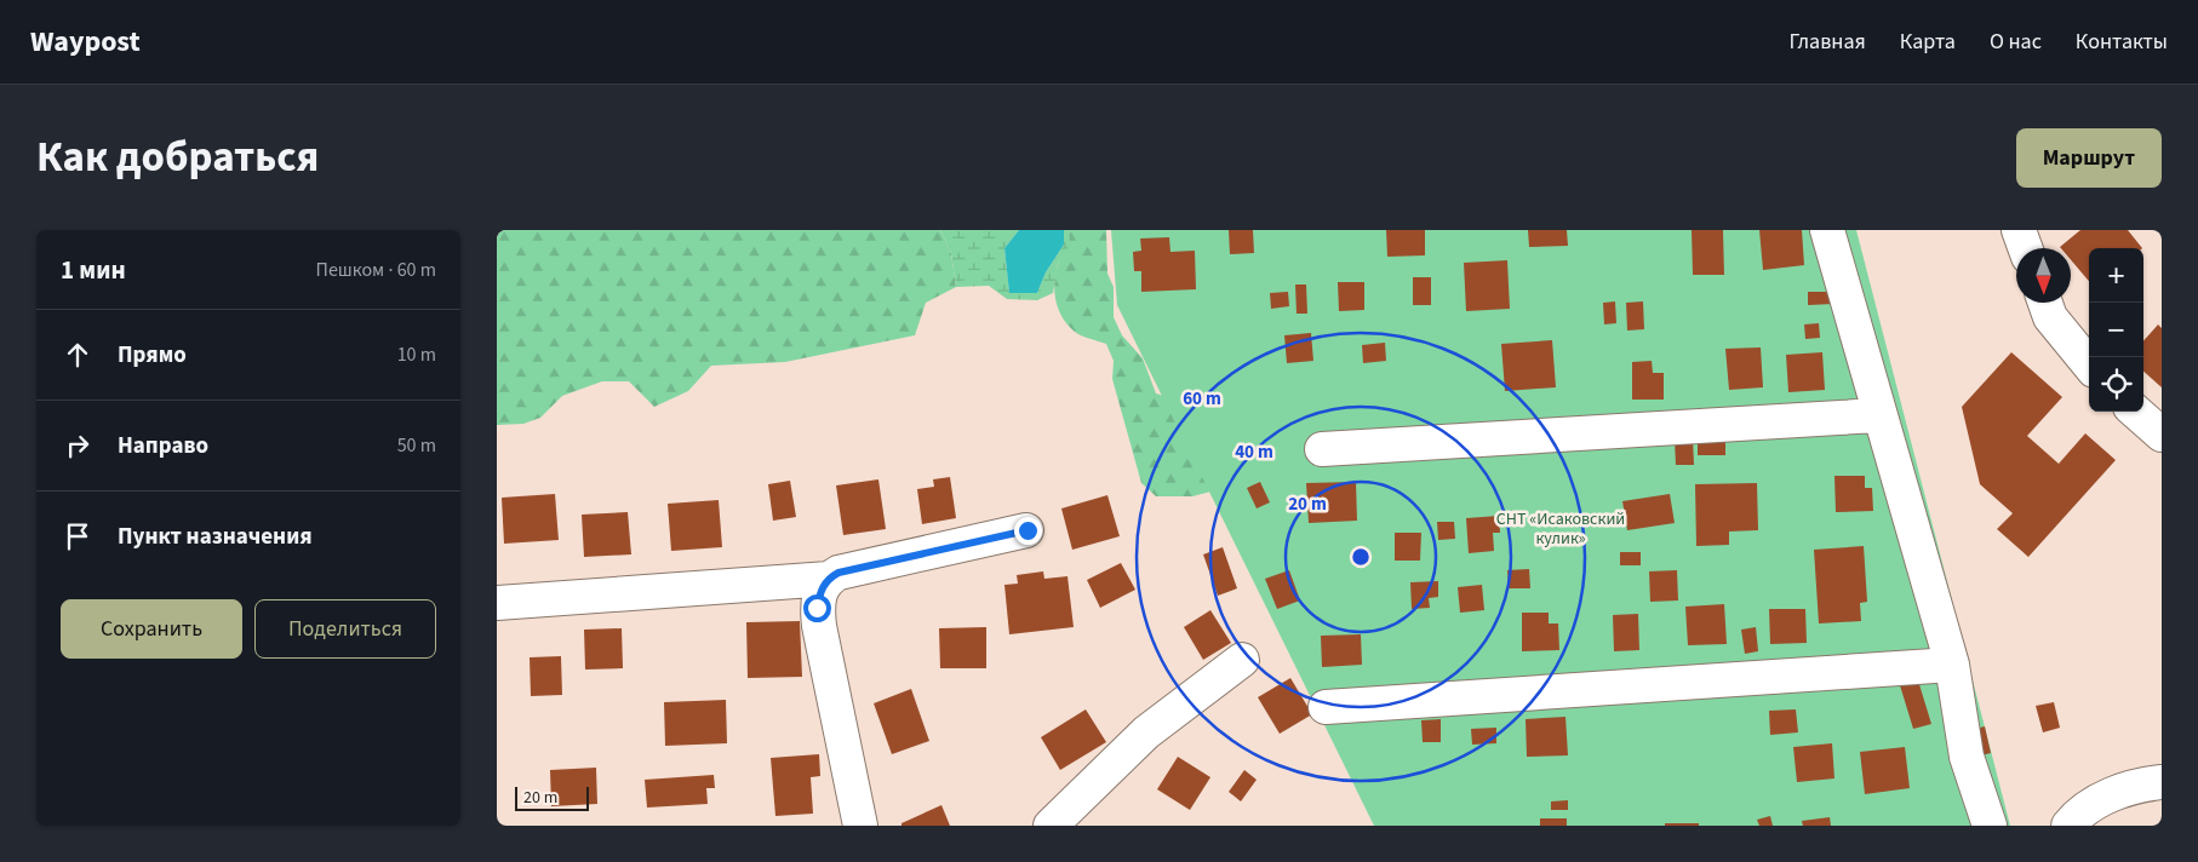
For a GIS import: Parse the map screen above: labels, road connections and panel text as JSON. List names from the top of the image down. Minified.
{"parks":["СНТ «Исаковский кулик»"],"scale_bar":"20 m","north":"bottom","page":{"header":"Waypost","nav":["Главная","Карта","О нас","Контакты"],"title":"Как добраться","buttons":["Маршрут",["Сохранить","Поделиться"]],"heading":["1 мин","Пешком · 60 m"],"map_buttons":["+","−"],"list":[["Прямо","10 m"],["Направо","50 m"],"Пункт назначения"],"scale":"20 m"},"rings":["60 m","40 m","20 m"]}
